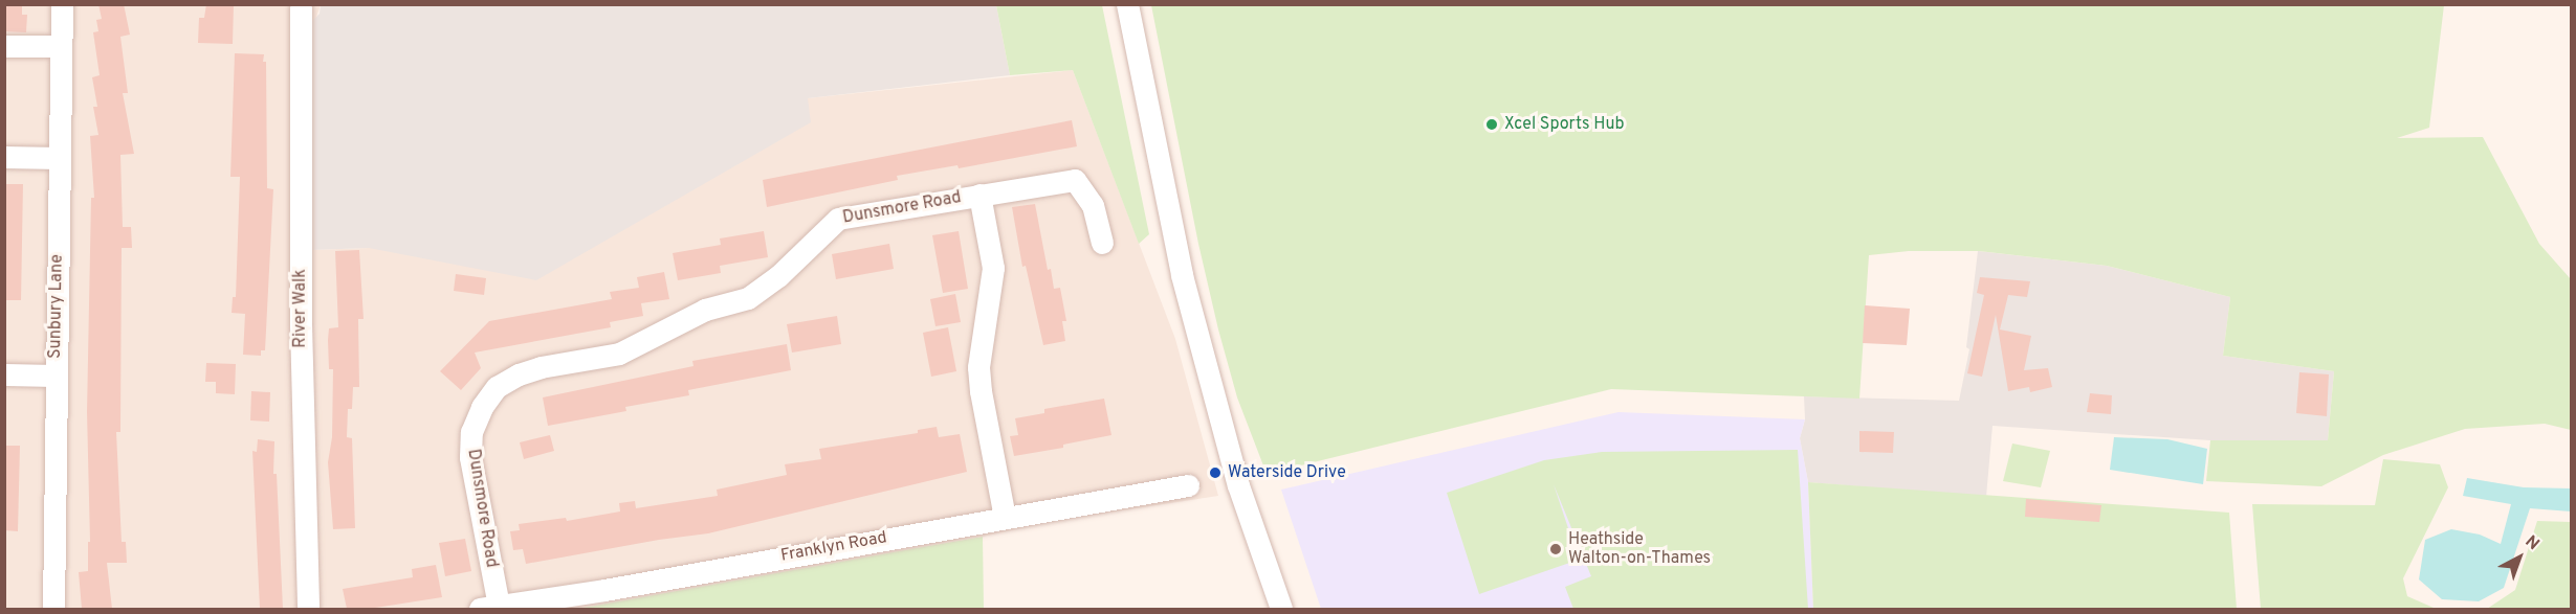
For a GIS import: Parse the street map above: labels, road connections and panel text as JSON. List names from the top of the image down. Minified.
{"streets":{"street":["Dunsmore Road","Sunbury Lane","River Walk","Franklyn Road"]},"crossings":[["Dunsmore Road","Franklyn Road"]],"places":["Xcel Sports Hub","Waterside Drive","Heathside Walton-on-Thames"],"north":"top right"}
